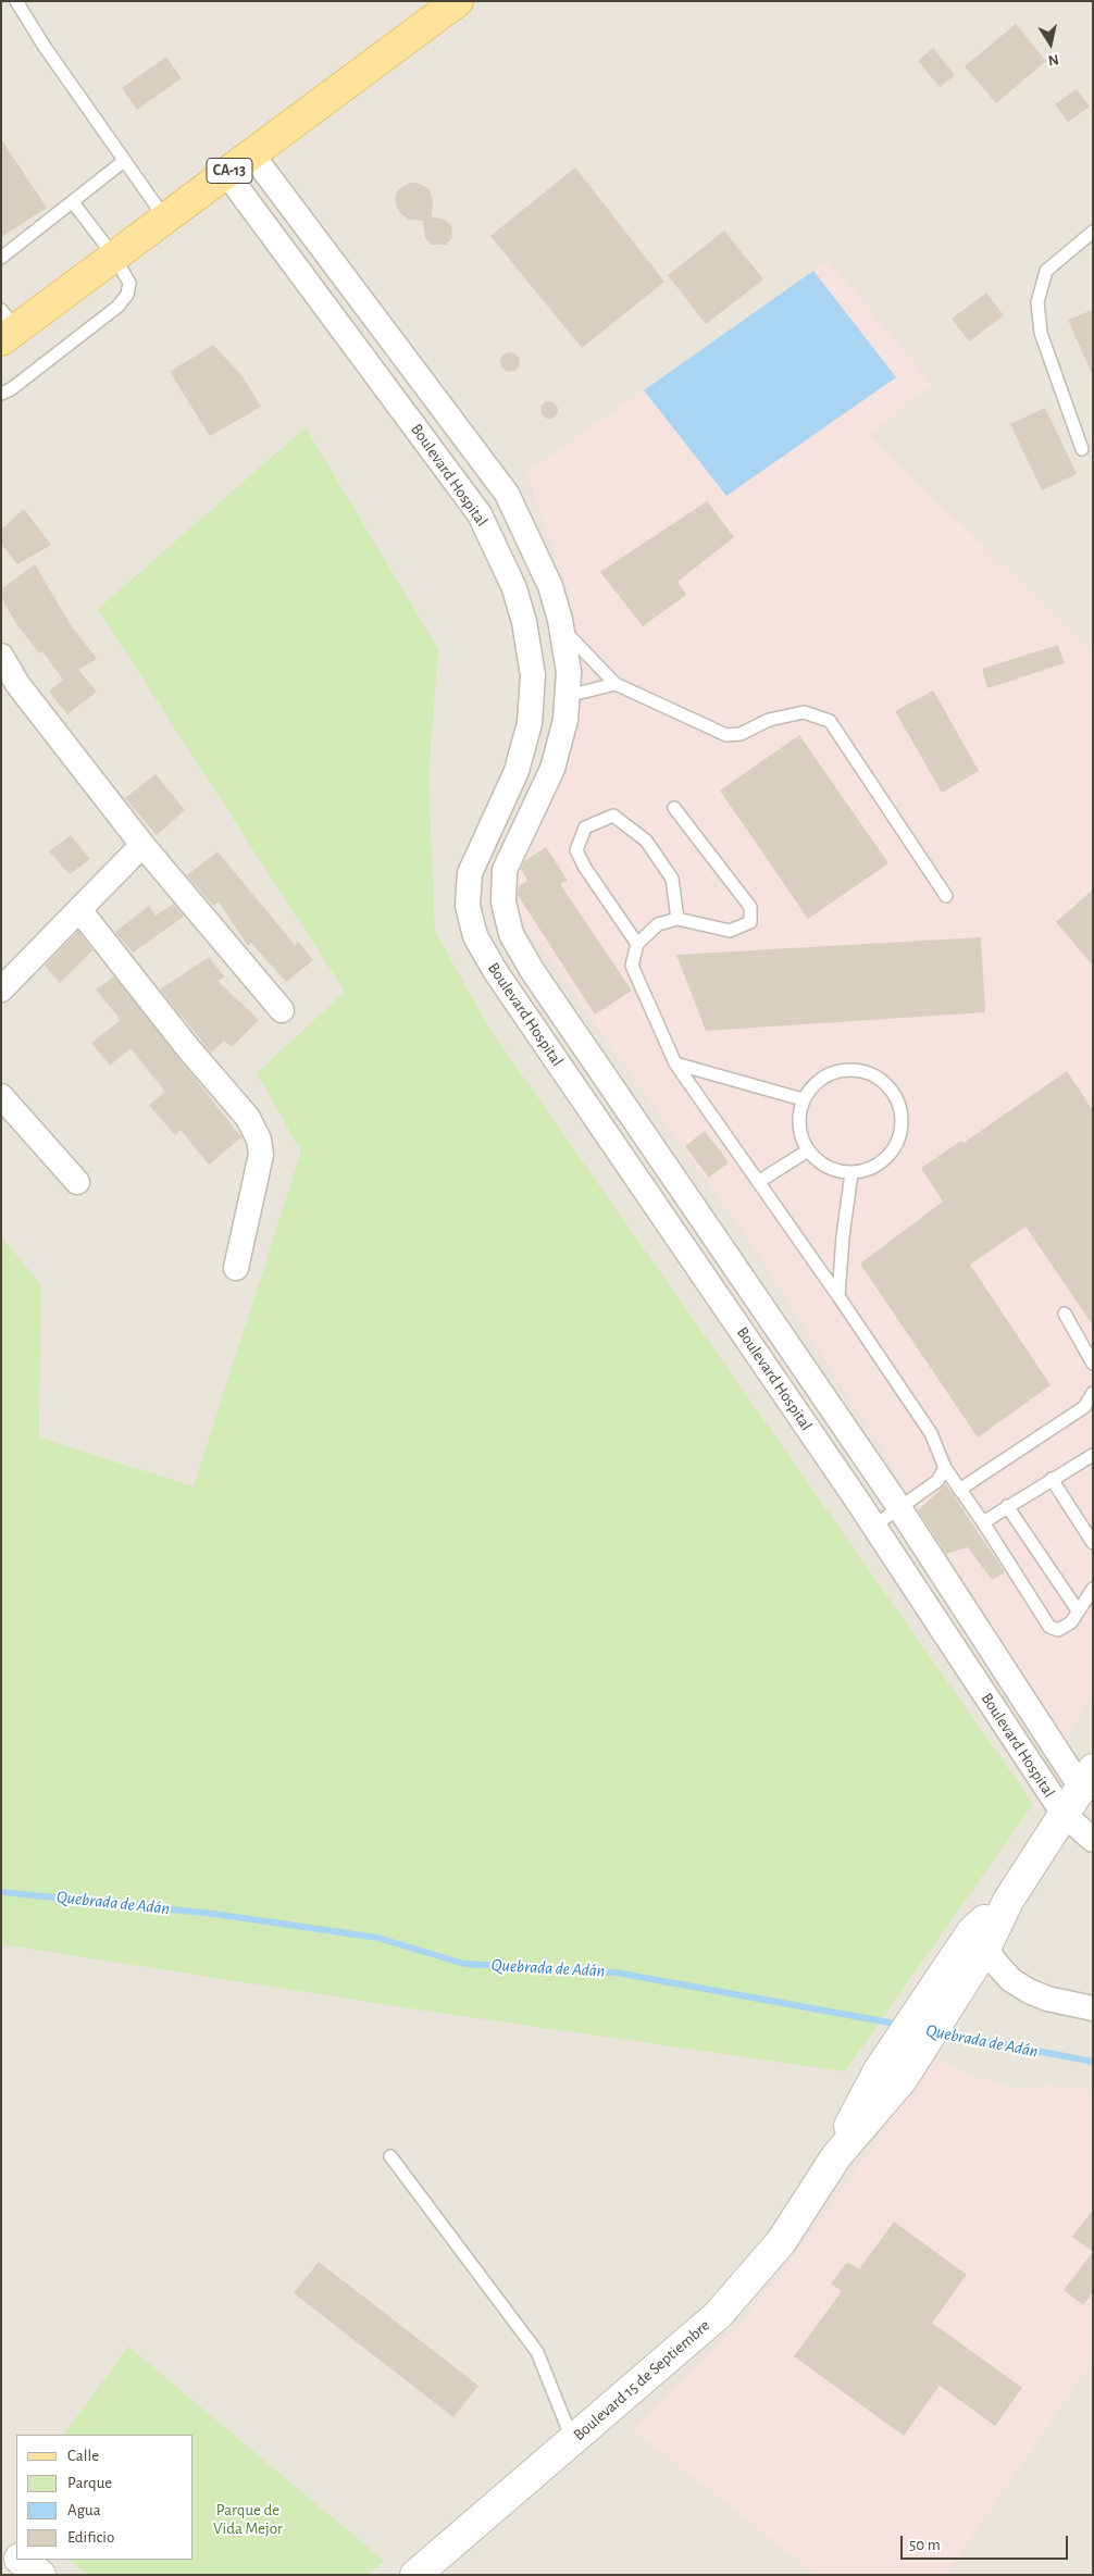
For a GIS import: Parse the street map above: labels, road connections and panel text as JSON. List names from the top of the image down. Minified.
{"streets":{"main road":["CA-13"],"street":["Boulevard Hospital","Boulevard 15 de Septiembre"]},"crossings":[["CA-13","Boulevard Hospital"],["Boulevard Hospital","Boulevard 15 de Septiembre"]],"water":["Quebrada de Adán"],"parks":["Parque de Vida Mejor"],"legend":["Calle","Parque","Agua","Edificio"],"scale_bar":"50 m","north":"bottom"}
